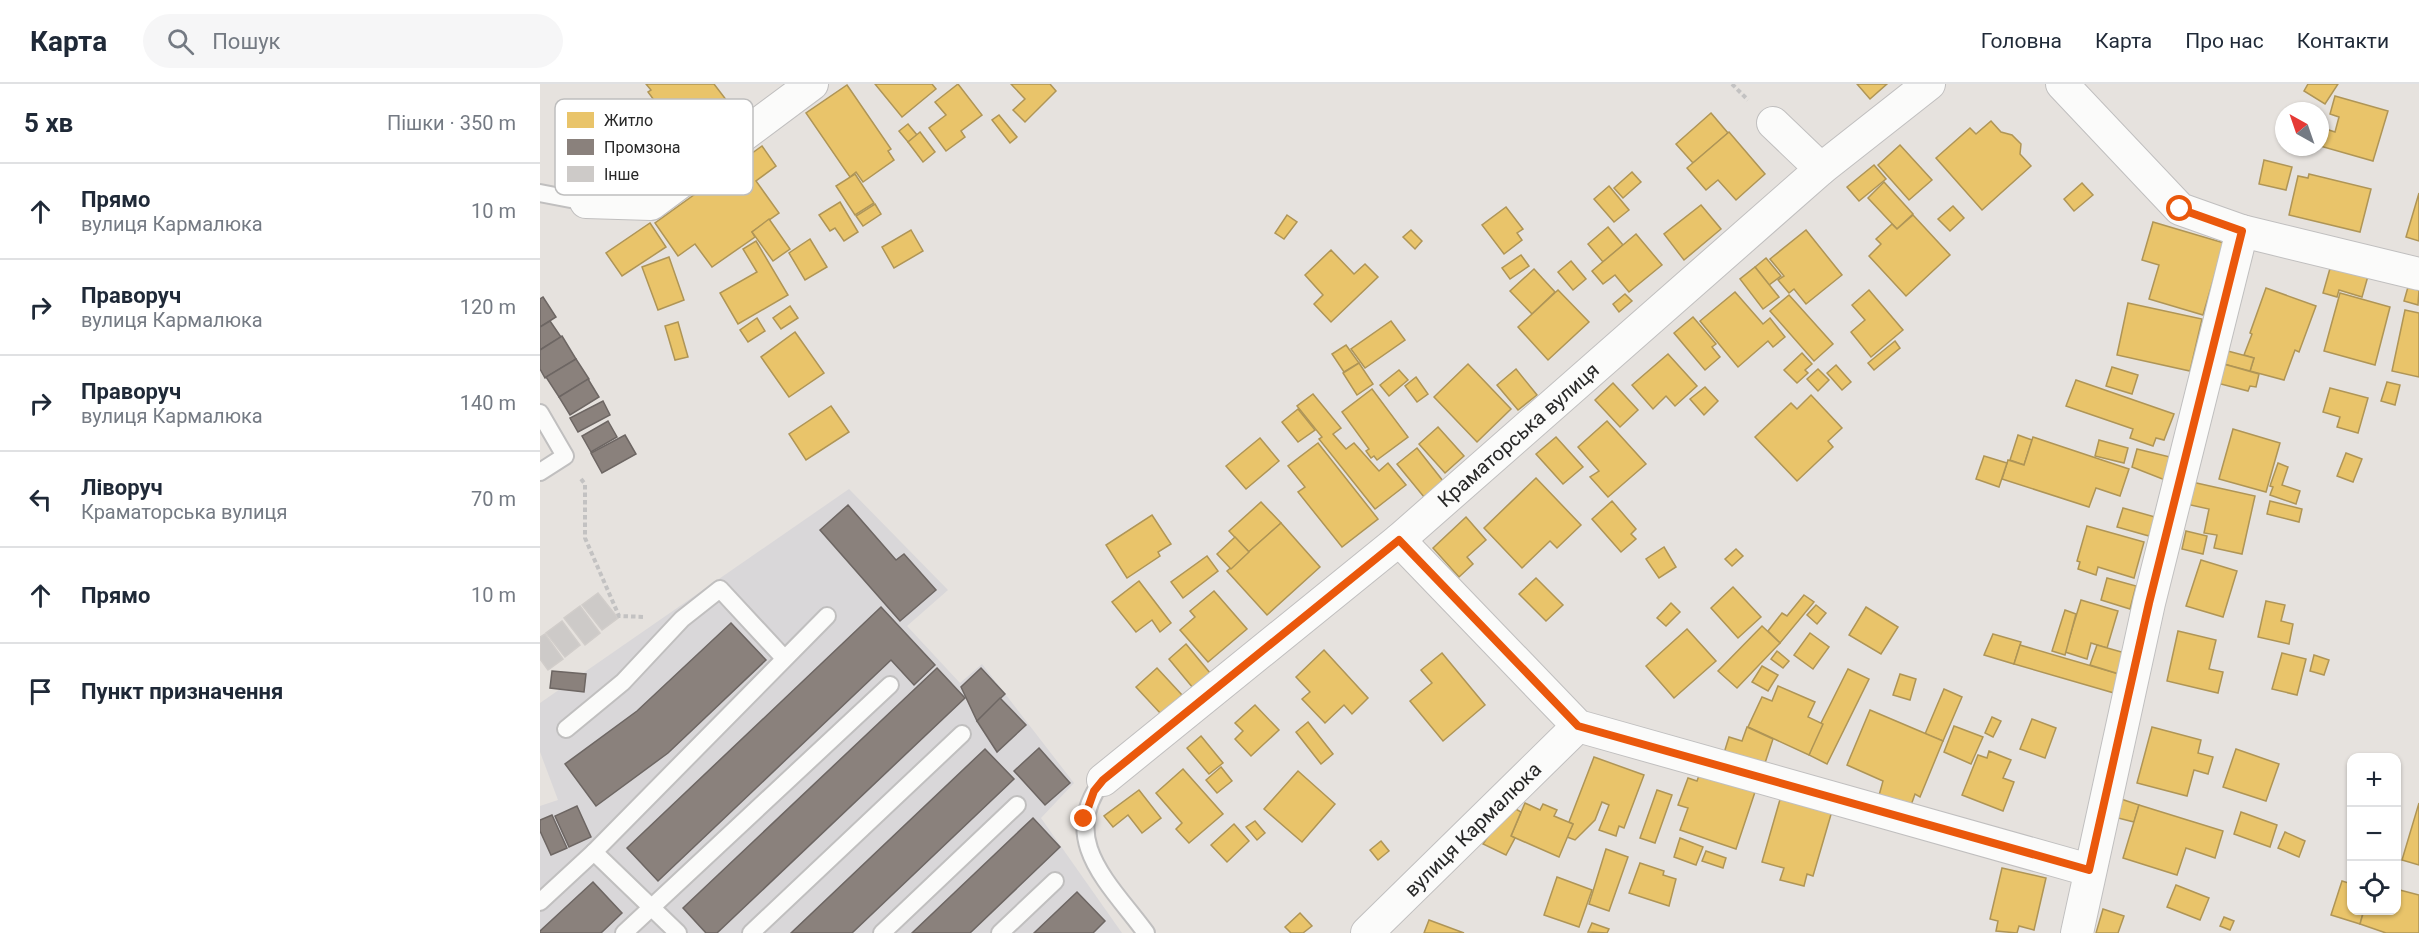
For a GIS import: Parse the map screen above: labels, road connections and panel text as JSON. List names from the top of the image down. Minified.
{"streets":{"street":["Краматорська вулиця","вулиця Кармалюка"]},"legend":["Житло","Промзона","Інше"],"north":"top left","page":{"header":"Карта","search":"Пошук","nav":["Головна","Карта","Про нас","Контакти"],"heading":["5 хв","Пішки · 350 m"],"list":[["Прямо","вулиця Кармалюка","10 m"],["Праворуч","вулиця Кармалюка","120 m"],["Праворуч","вулиця Кармалюка","140 m"],["Ліворуч","Краматорська вулиця","70 m"],["Прямо","10 m"],"Пункт призначення"],"map_buttons":["+","−"]}}
